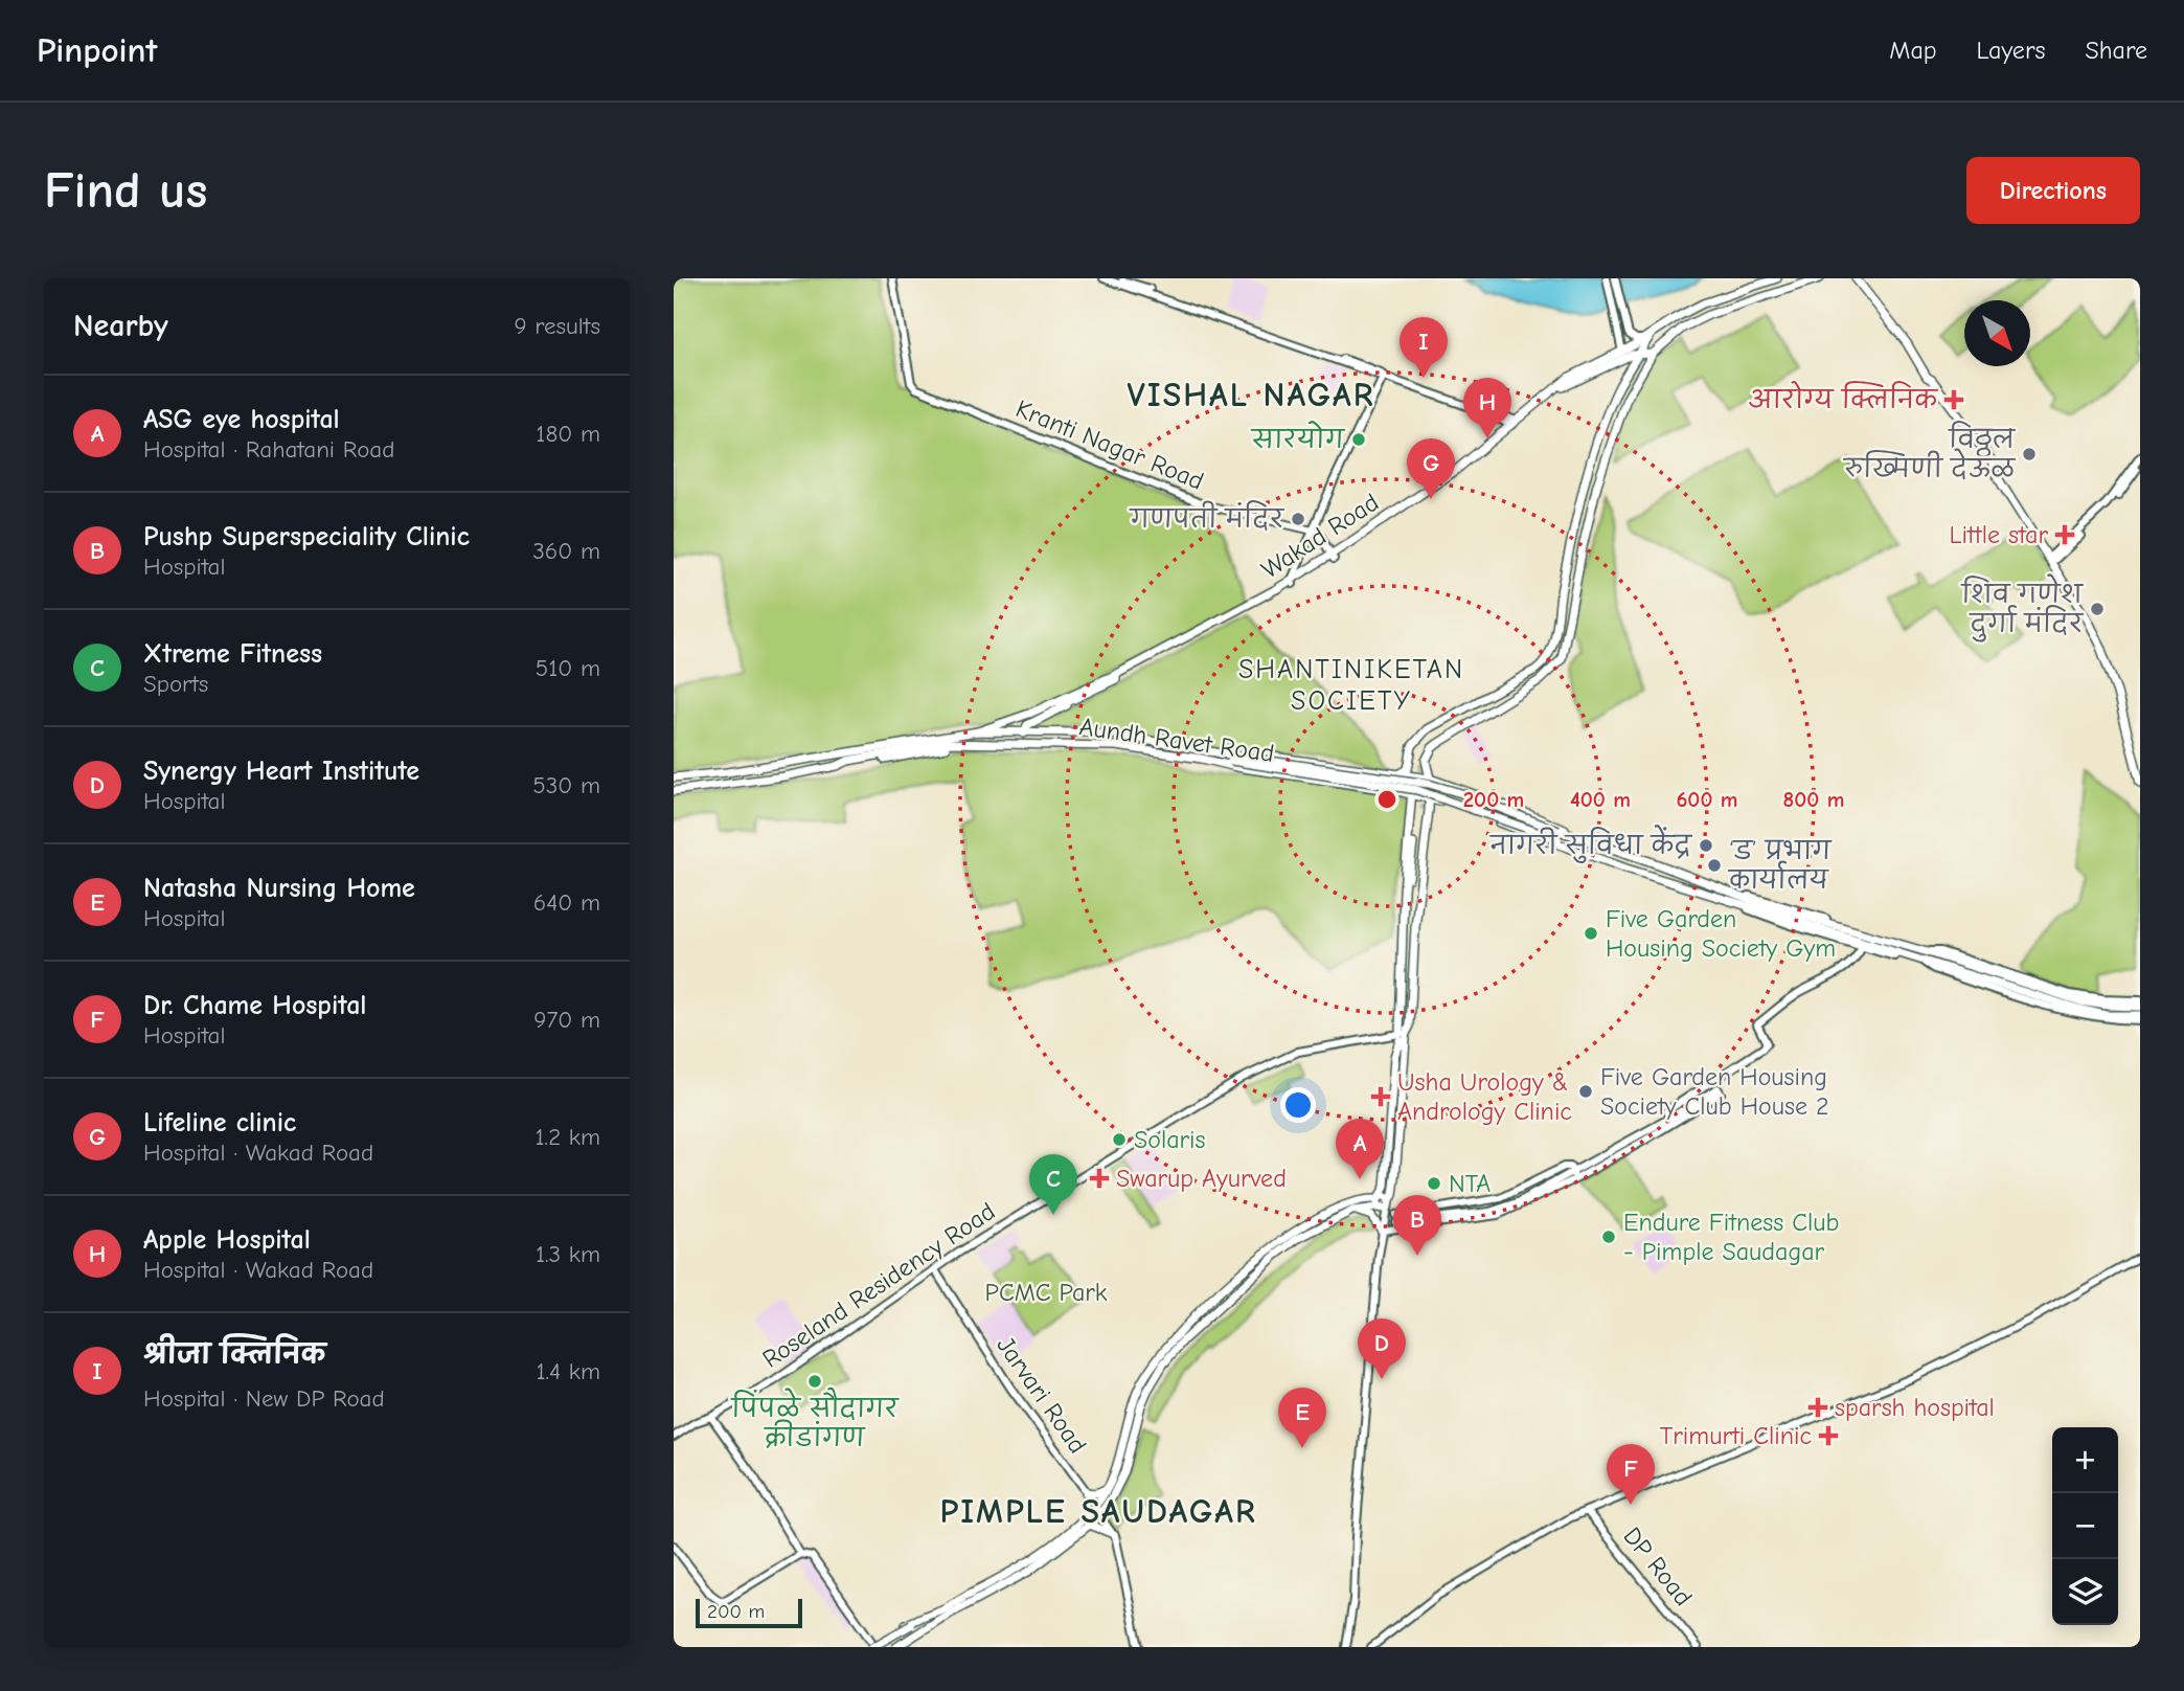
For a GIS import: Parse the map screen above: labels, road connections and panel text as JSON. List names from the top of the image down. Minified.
{"streets":{"main road":["Wakad Road","Aundh Ravet Road"],"street":["Kranti Nagar Road","Roseland Residency Road","Jarvari Road","DP Road"]},"crossings":[["Wakad Road","Aundh Ravet Road"],["Roseland Residency Road","Jarvari Road"]],"districts":["VISHAL NAGAR","SHANTINIKETAN SOCIETY","PIMPLE SAUDAGAR"],"parks":["PCMC Park"],"places":{"health":["आरोग्य क्लिनिक","Little star","Usha Urology & Andrology Clinic","Swarup Ayurved","sparsh hospital","Trimurti Clinic"],"other":["सारयोग","विठ्ठल रुख्मिणी देऊळ","गणपती मंदिर","शिव गणेश दुर्गा मंदिर","नागरी सुविधा केंद्र","‘ड’ प्रभाग कार्यालय","Five Garden Housing Society Gym","Five Garden Housing Society Club House 2","Solaris","NTA","Endure Fitness Club - Pimple Saudagar","पिंपळे सौदागर क्रीडांगण"]},"scale_bar":"200 m","north":"bottom right","page":{"header":"Pinpoint","nav":["Map","Layers","Share"],"buttons":"Directions","title":"Find us","heading":["Nearby","9 results"],"pins":["I","H","G","A","C","B","D","E","F"],"list":[{"mark":"A","name":"ASG eye hospital","note":"Hospital · Rahatani Road","value":"180 m"},{"mark":"B","name":"Pushp Superspeciality Clinic","note":"Hospital","value":"360 m"},{"mark":"C","name":"Xtreme Fitness","note":"Sports","value":"510 m"},{"mark":"D","name":"Synergy Heart Institute","note":"Hospital","value":"530 m"},{"mark":"E","name":"Natasha Nursing Home","note":"Hospital","value":"640 m"},{"mark":"F","name":"Dr. Chame Hospital","note":"Hospital","value":"970 m"},{"mark":"G","name":"Lifeline clinic","note":"Hospital · Wakad Road","value":"1.2 km"},{"mark":"H","name":"Apple Hospital","note":"Hospital · Wakad Road","value":"1.3 km"},{"mark":"I","name":"श्रीजा क्लिनिक","note":"Hospital · New DP Road","value":"1.4 km"}],"map_buttons":["+","−"],"scale":"200 m"},"rings":["200 m","400 m","600 m","800 m"]}
